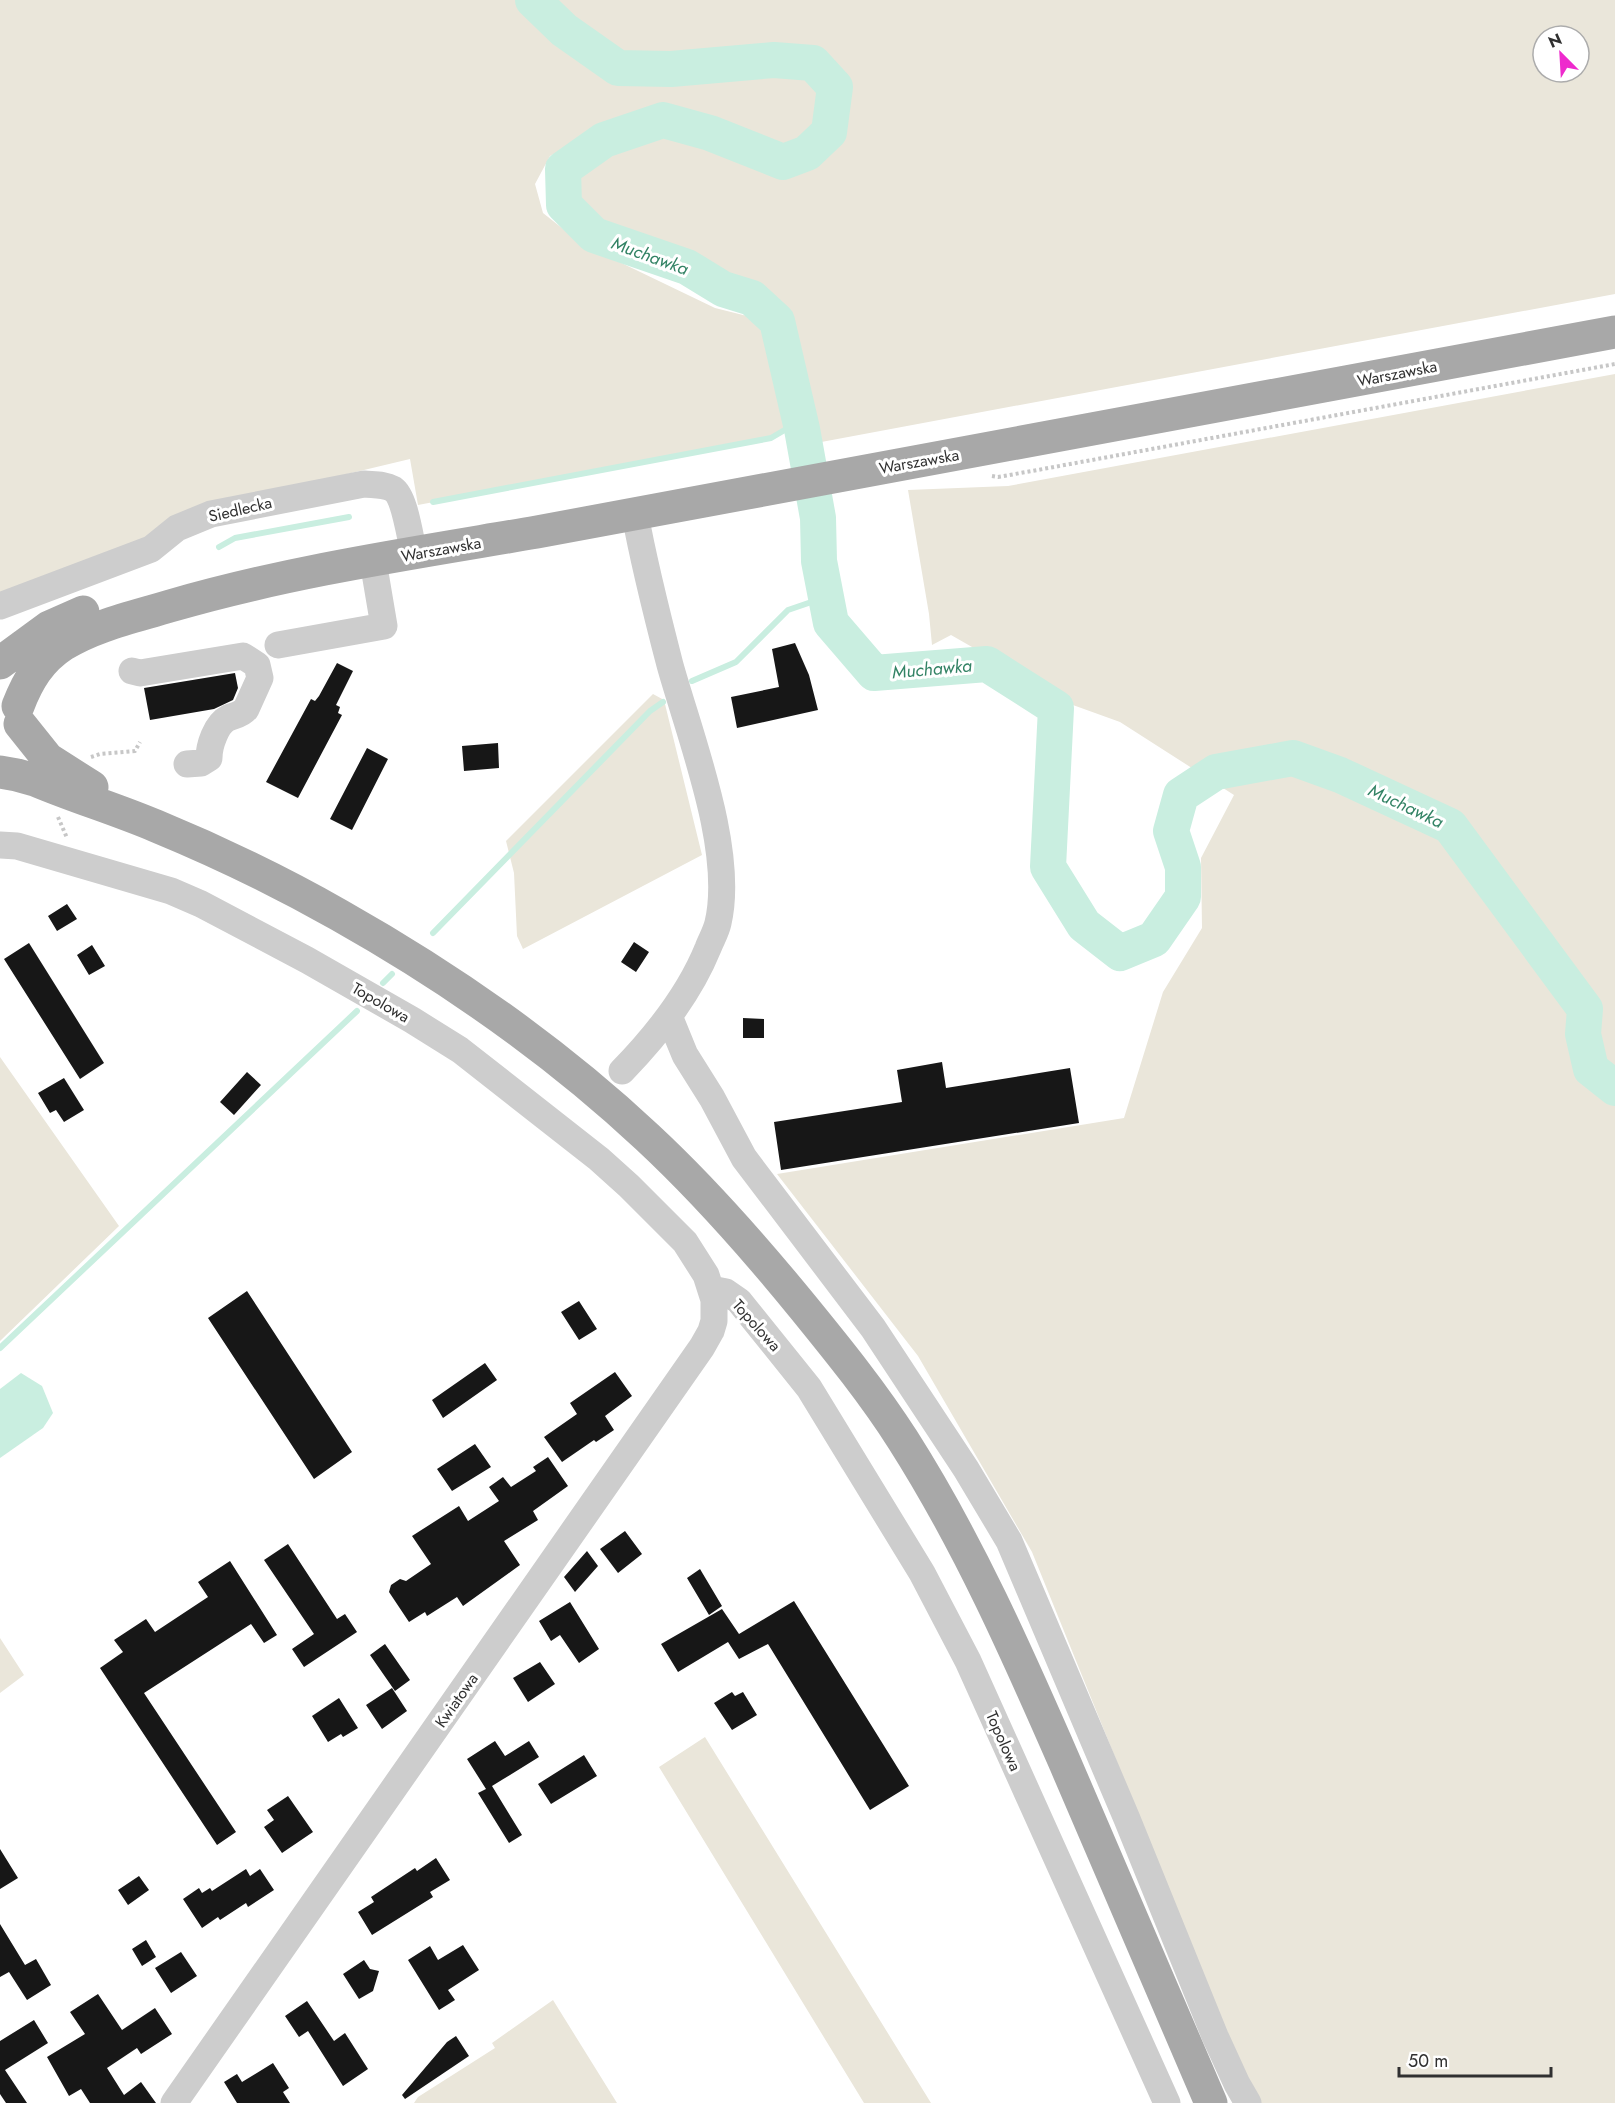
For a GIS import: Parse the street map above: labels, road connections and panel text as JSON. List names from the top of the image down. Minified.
{"streets":{"main road":["Warszawska"],"street":["Siedlecka","Topolowa","Kwiatowa"]},"crossings":[["Warszawska","Siedlecka"],["Topolowa","Kwiatowa"]],"water":["Muchawka"],"scale_bar":"50 m","north":"top left"}
